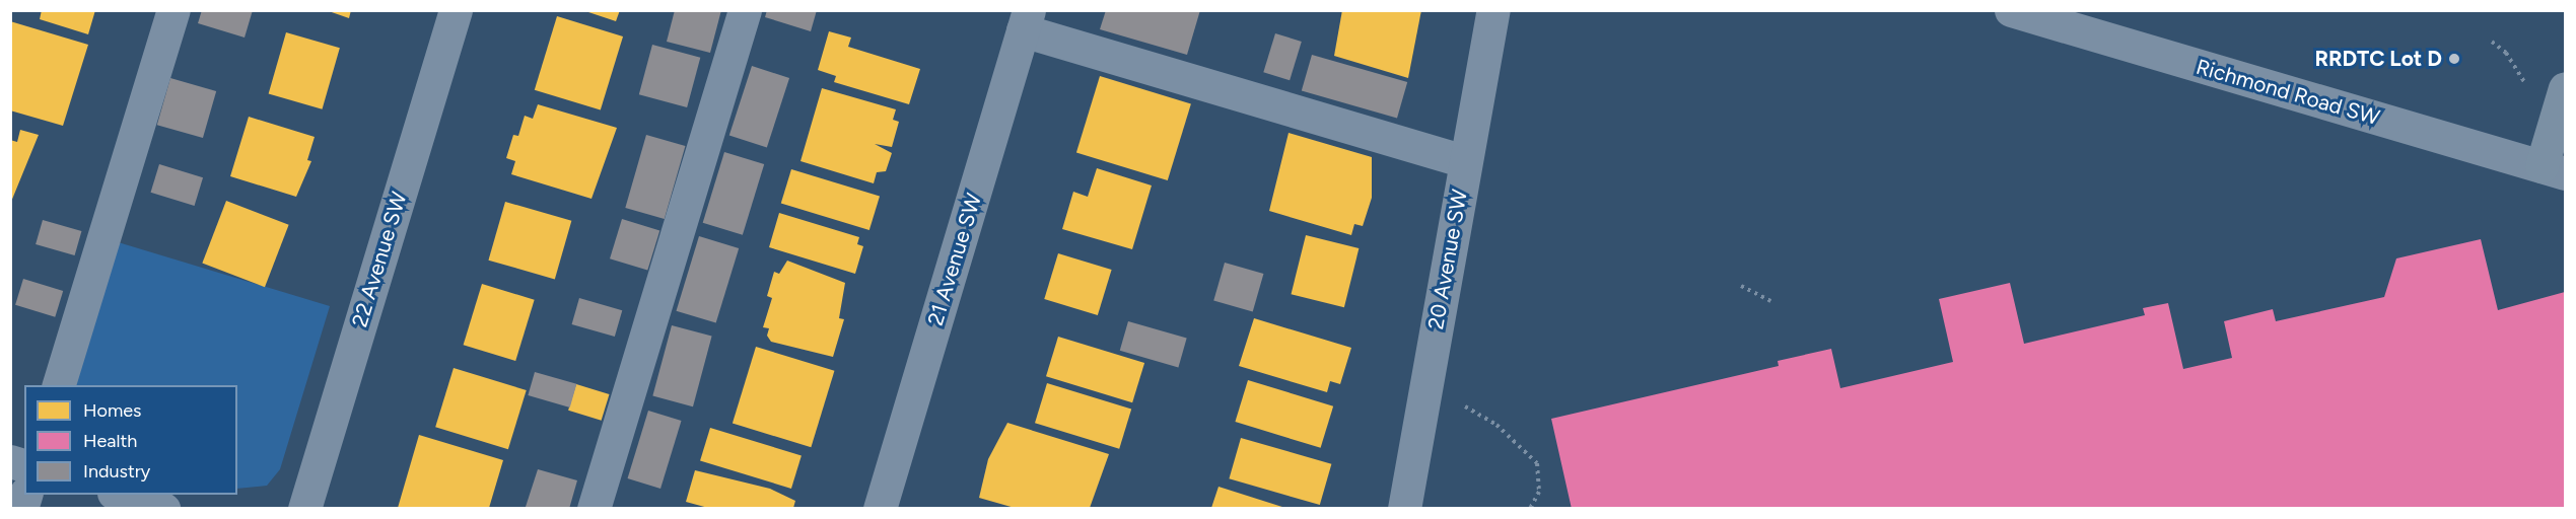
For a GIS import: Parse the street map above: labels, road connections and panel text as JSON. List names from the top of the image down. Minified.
{"streets":{"street":["Richmond Road SW","22 Avenue SW","21 Avenue SW","20 Avenue SW"]},"places":["RRDTC Lot D"],"legend":["Homes","Health","Industry"]}
